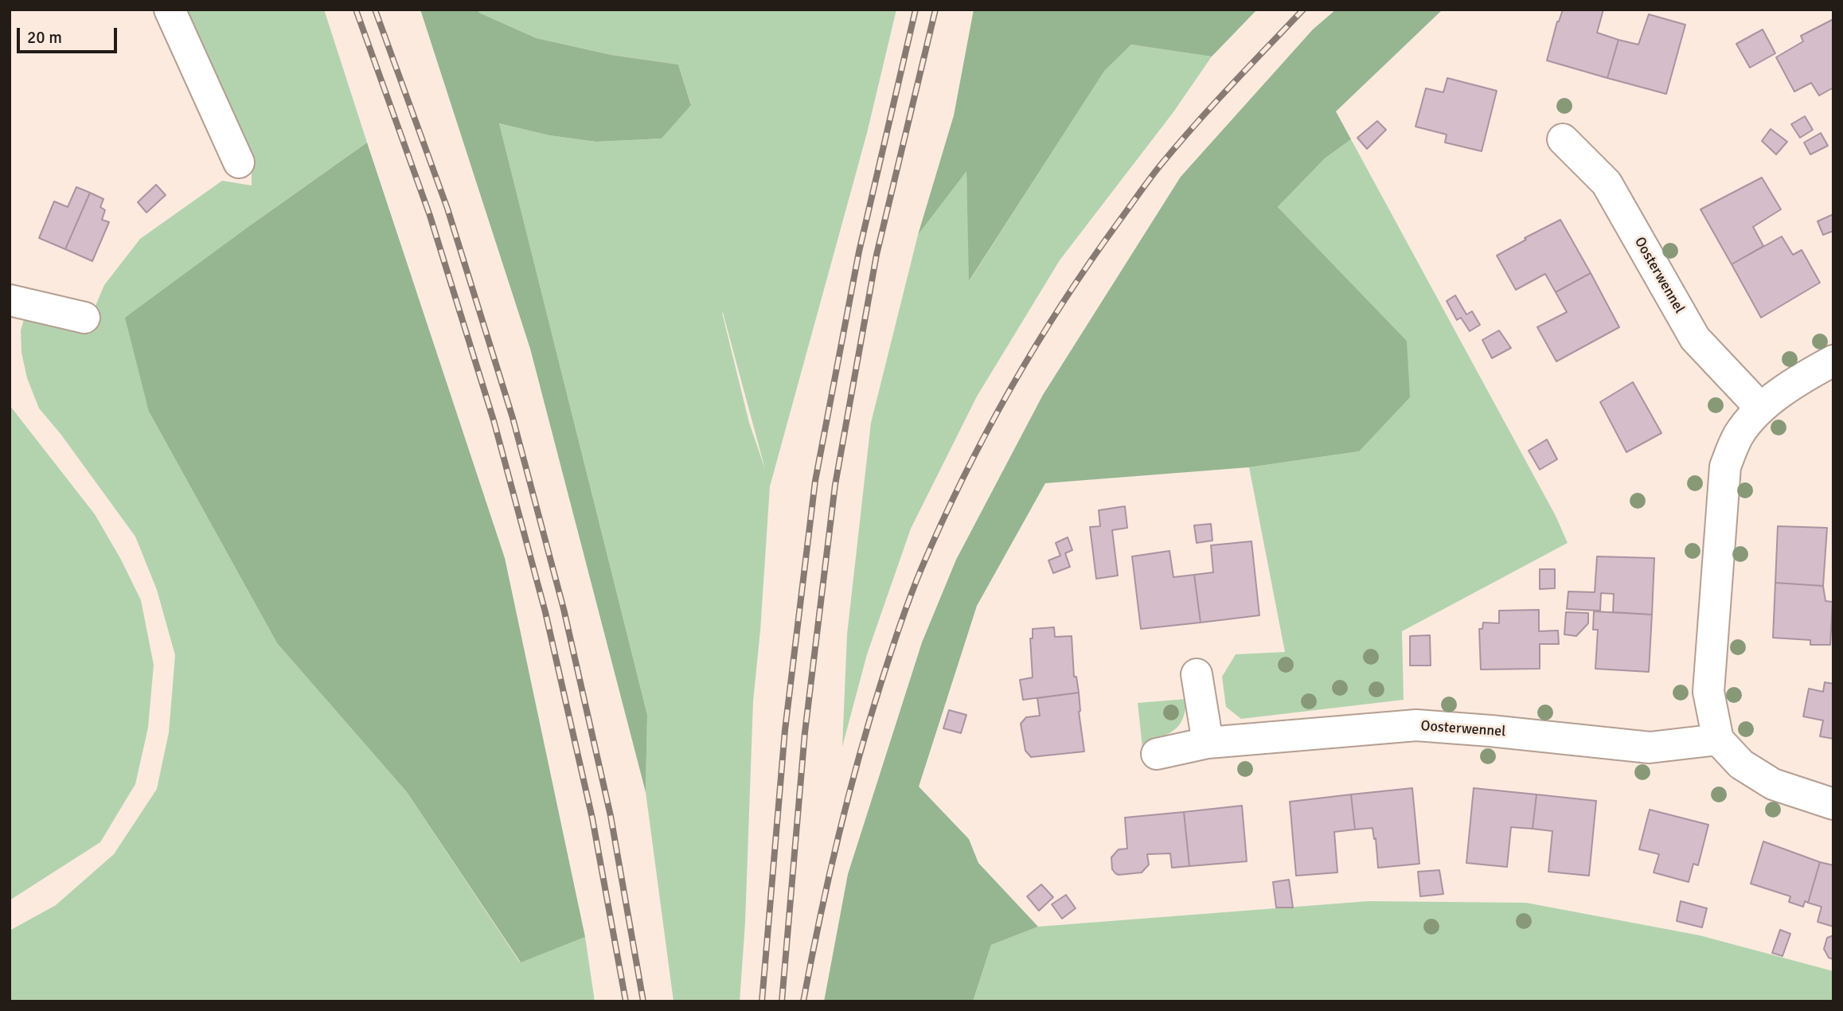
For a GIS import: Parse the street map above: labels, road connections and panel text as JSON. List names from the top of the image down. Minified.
{"streets":{"street":["Oosterwennel"]},"scale_bar":"20 m"}
